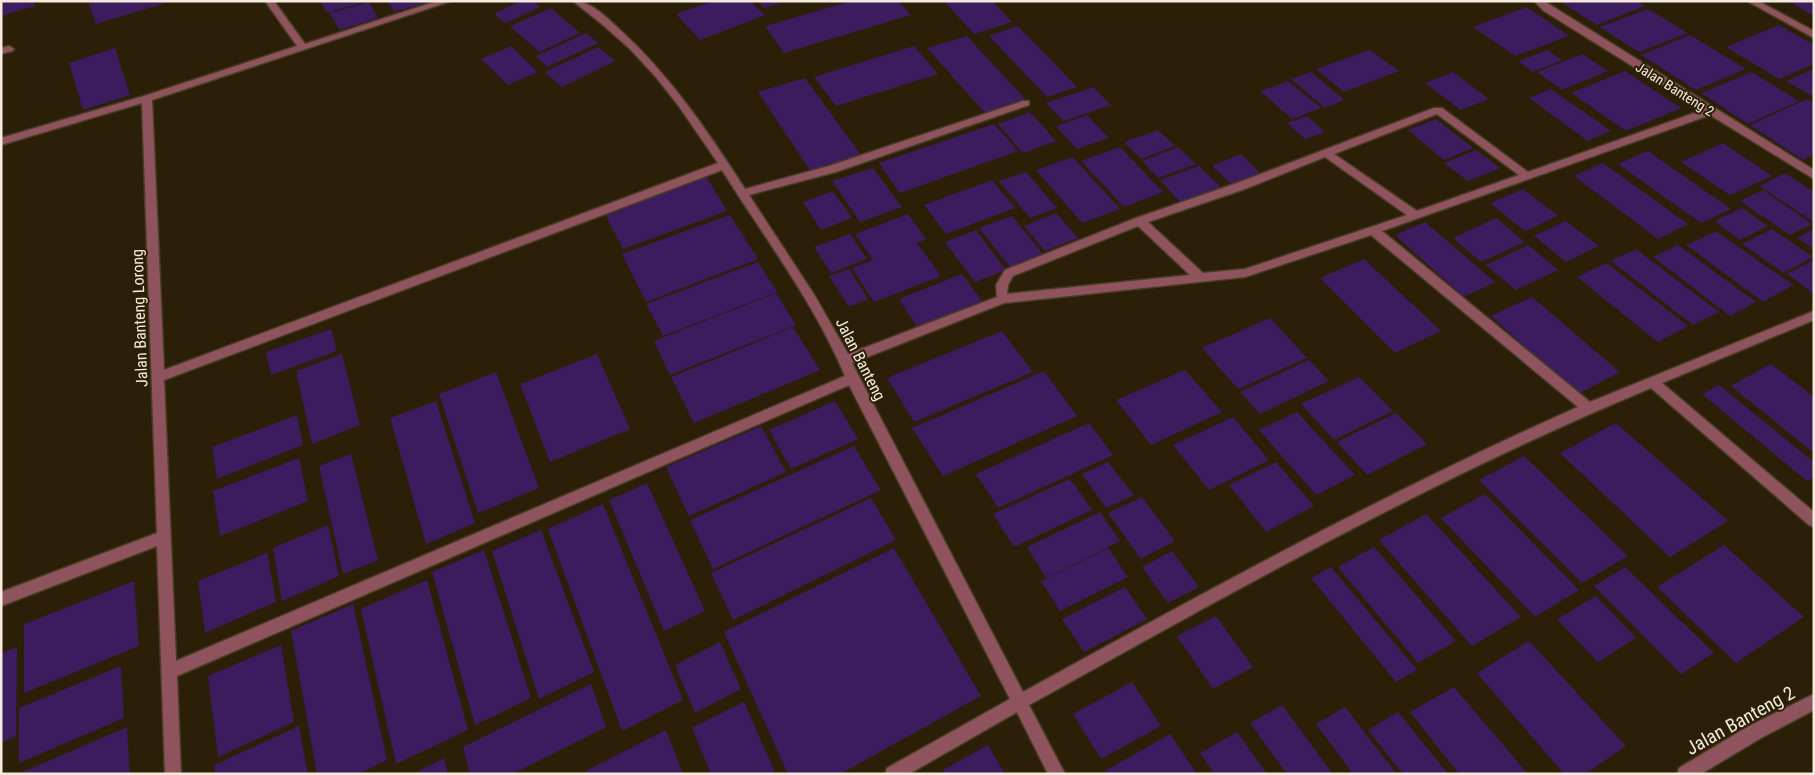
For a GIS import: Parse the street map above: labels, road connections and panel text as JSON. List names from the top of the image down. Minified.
{"streets":{"street":["Jalan Banteng 2","Jalan Banteng Lorong","Jalan Banteng"]}}
